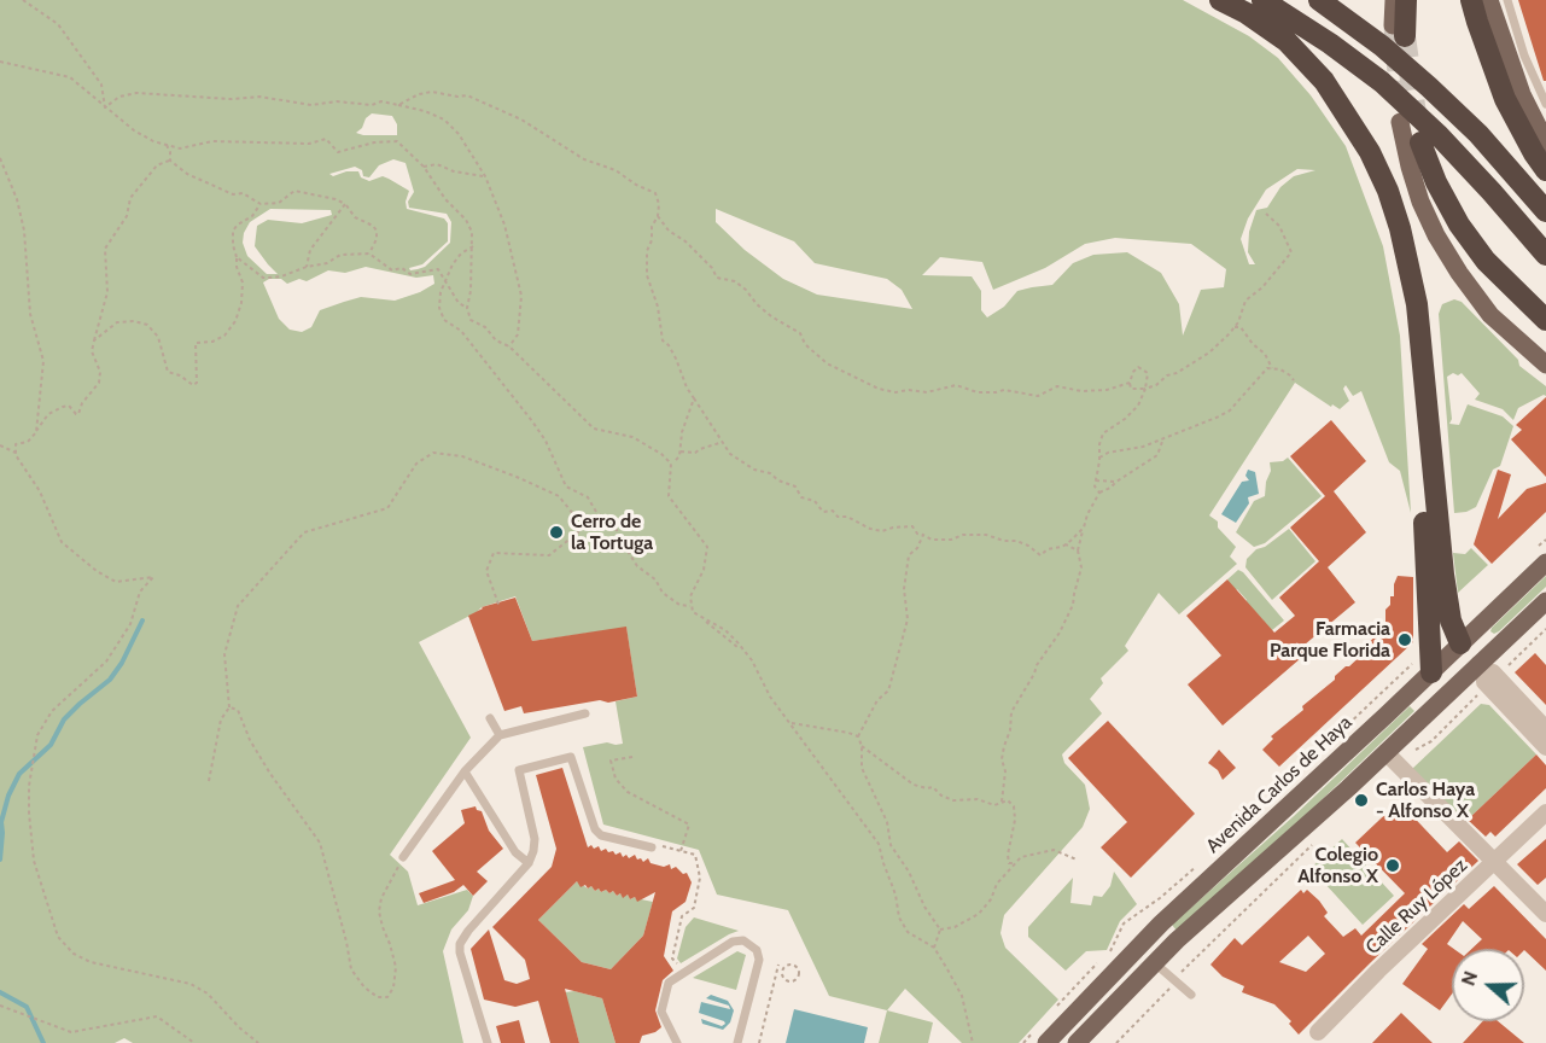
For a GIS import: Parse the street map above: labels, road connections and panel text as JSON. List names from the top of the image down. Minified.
{"streets":{"main road":["Avenida Carlos de Haya"],"street":["Calle Ruy López"]},"places":["Cerro de la Tortuga","Farmacia Parque Florida","Carlos Haya - Alfonso X","Colegio Alfonso X"],"north":"left"}
